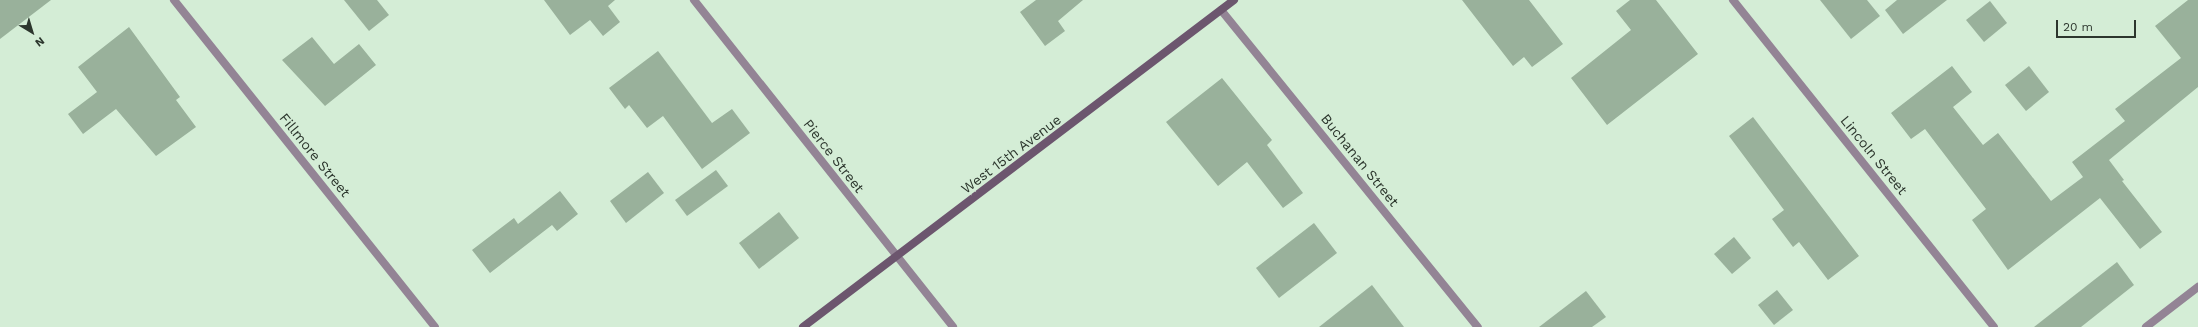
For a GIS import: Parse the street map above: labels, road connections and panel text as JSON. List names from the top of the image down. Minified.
{"streets":{"main road":["West 15th Avenue"],"street":["Fillmore Street","Lincoln Street","Pierce Street","Buchanan Street"]},"crossings":[["West 15th Avenue","Pierce Street"],["West 15th Avenue","Buchanan Street"]],"scale_bar":"20 m","north":"bottom right"}
